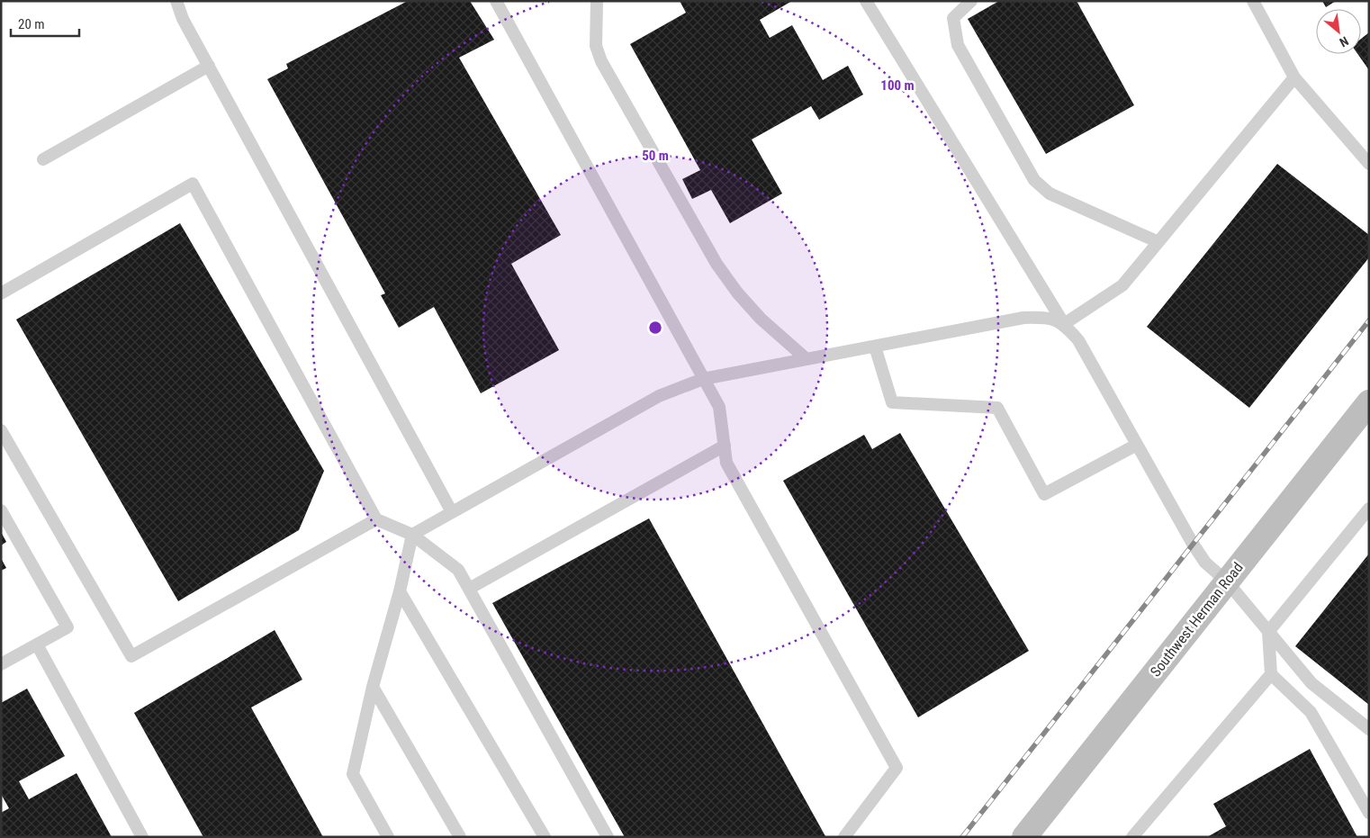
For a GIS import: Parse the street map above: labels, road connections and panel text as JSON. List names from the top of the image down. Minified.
{"streets":{"main road":["Southwest Herman Road"]},"scale_bar":"20 m","north":"bottom right","rings":["100 m","50 m"]}
